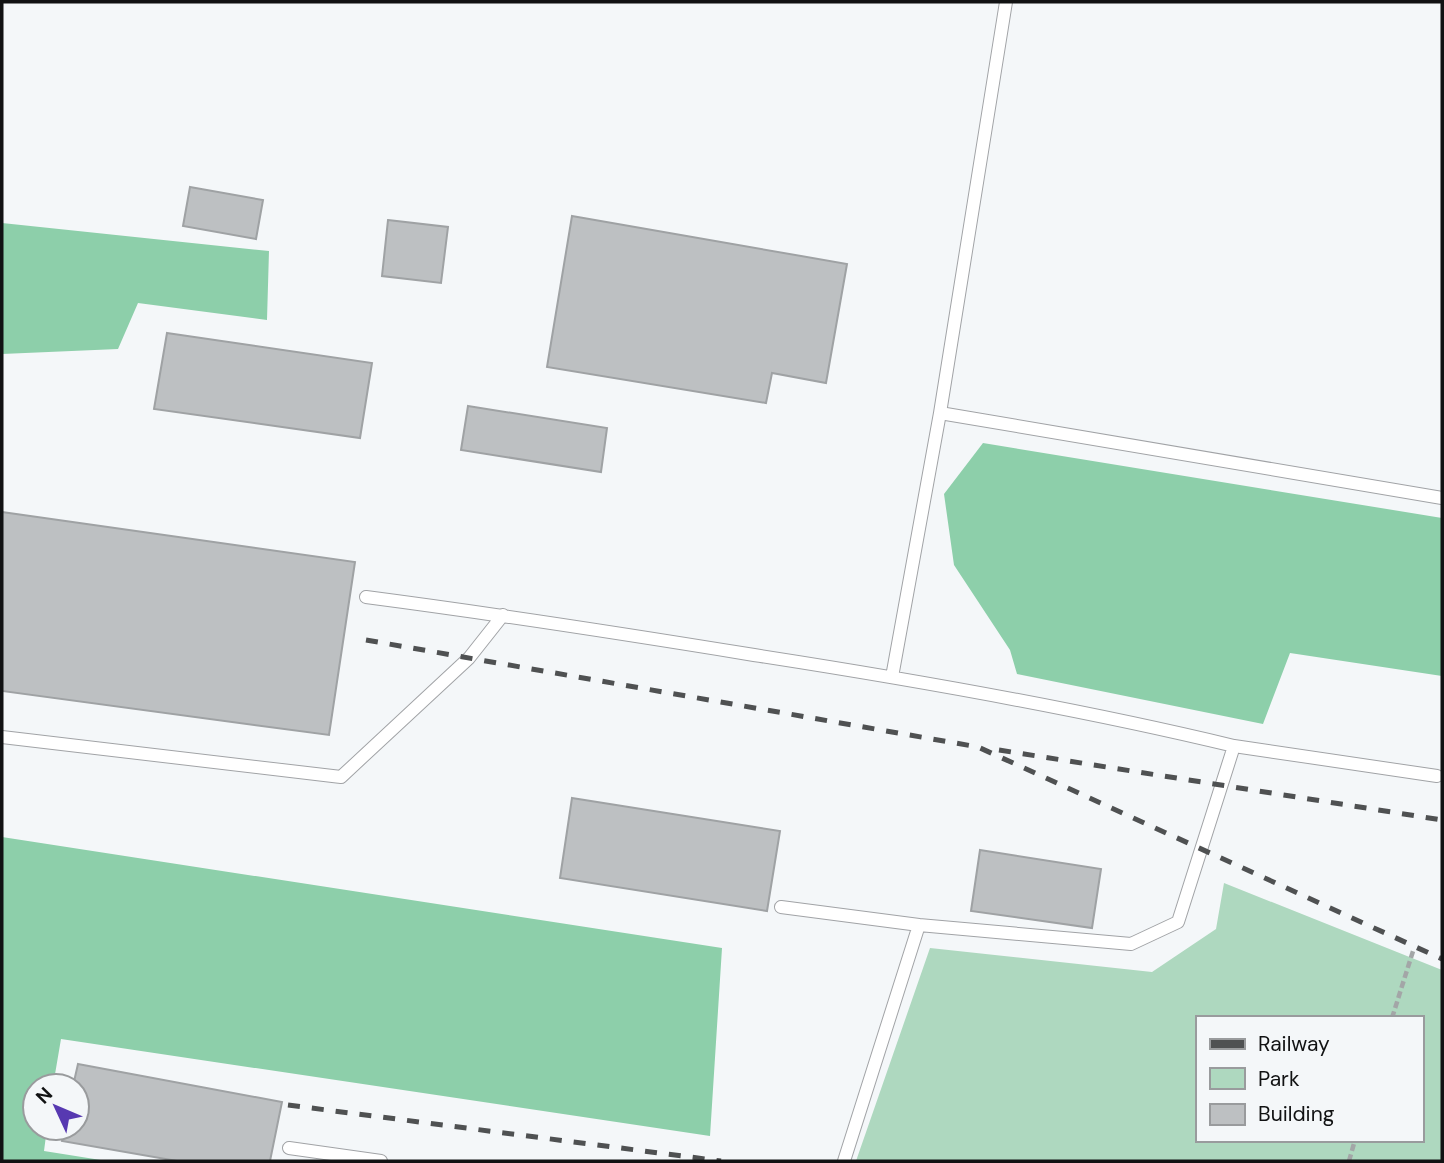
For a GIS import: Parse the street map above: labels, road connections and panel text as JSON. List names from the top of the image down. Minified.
{"legend":["Railway","Park","Building"],"north":"top left"}
